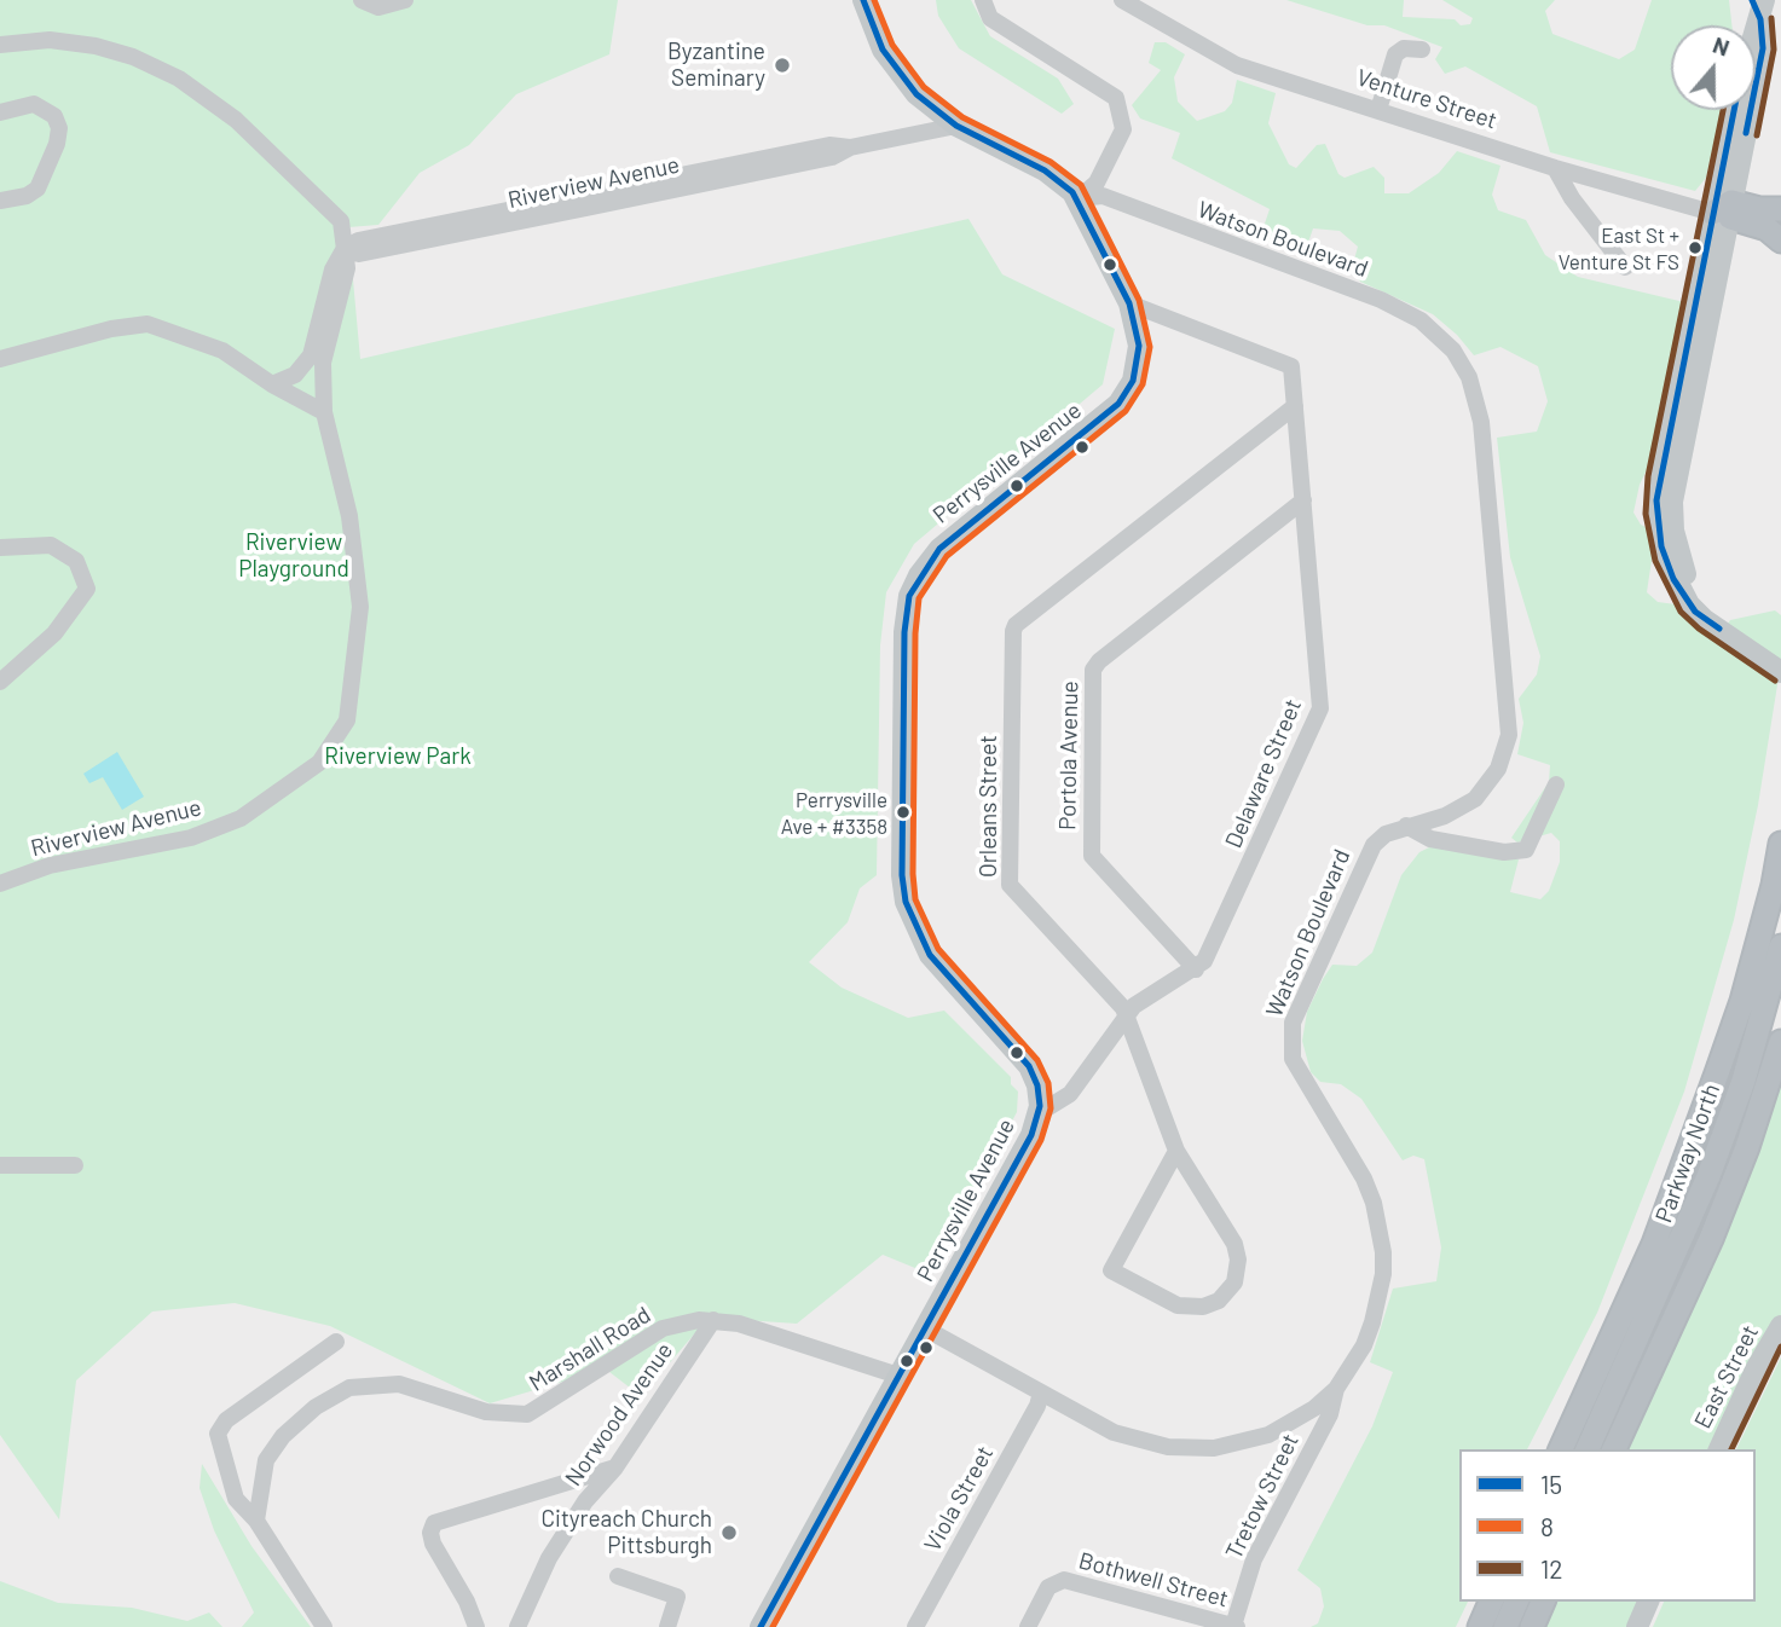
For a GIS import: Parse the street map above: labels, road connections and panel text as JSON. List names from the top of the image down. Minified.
{"streets":{"highway":["Parkway North"],"main road":["Perrysville Avenue","East Street"],"street":["Venture Street","Riverview Avenue","Watson Boulevard","Portola Avenue","Delaware Street","Orleans Street","Marshall Road","Norwood Avenue","Tretow Street","Viola Street","Bothwell Street"]},"crossings":[["Riverview Avenue","Perrysville Avenue"],["Watson Boulevard","Perrysville Avenue"],["Watson Boulevard","Tretow Street"],["Watson Boulevard","Viola Street"],["Perrysville Avenue","Delaware Street"],["Perrysville Avenue","Marshall Road"],["Portola Avenue","Delaware Street"],["Delaware Street","Orleans Street"],["Marshall Road","Norwood Avenue"],["Tretow Street","Bothwell Street"]],"parks":["Riverview Playground","Riverview Park"],"places":["Byzantine Seminary","East St + Venture St FS","Perrysville Ave + #3358","Cityreach Church Pittsburgh"],"lines":["transit line 15","transit line 8","transit line 12"],"legend":["15","8","12"],"north":"top"}
